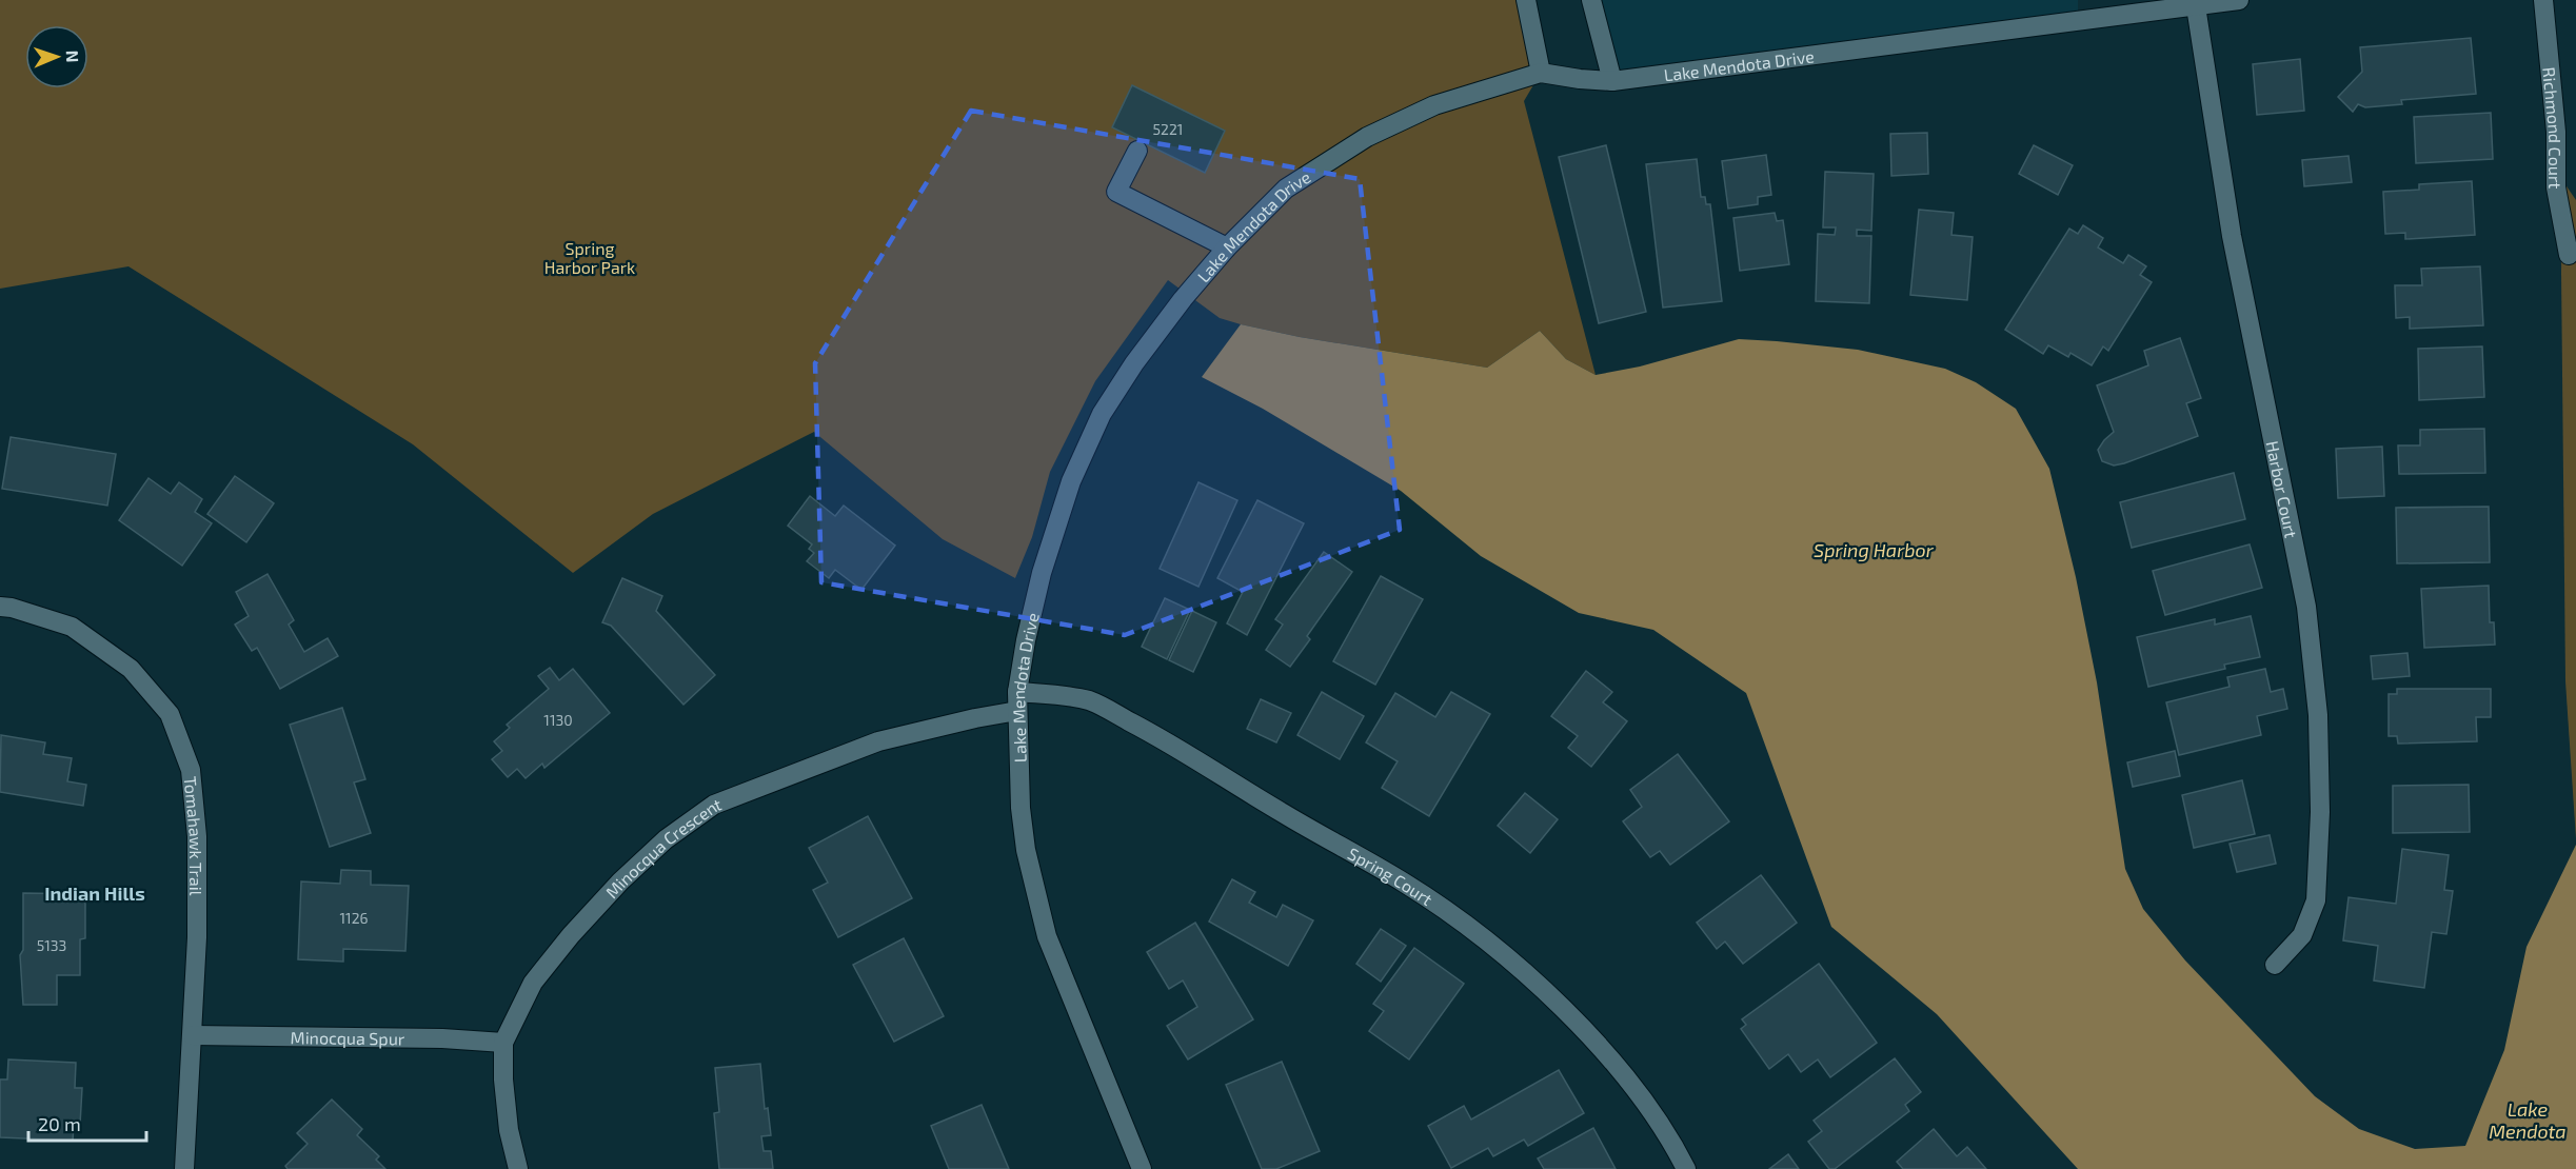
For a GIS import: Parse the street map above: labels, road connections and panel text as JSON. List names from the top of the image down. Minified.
{"streets":{"street":["Lake Mendota Drive","Richmond Court","Harbor Court","Tomahawk Trail","Minocqua Crescent","Spring Court","Minocqua Spur"]},"crossings":[["Lake Mendota Drive","Harbor Court"],["Lake Mendota Drive","Minocqua Crescent"],["Lake Mendota Drive","Spring Court"],["Tomahawk Trail","Minocqua Spur"],["Minocqua Crescent","Spring Court"],["Minocqua Crescent","Minocqua Spur"]],"districts":["Indian Hills"],"water":["Spring Harbor","Lake Mendota"],"parks":["Spring Harbor Park"],"house_numbers":["5221","1130","1126","5133"],"scale_bar":"20 m","north":"right"}
